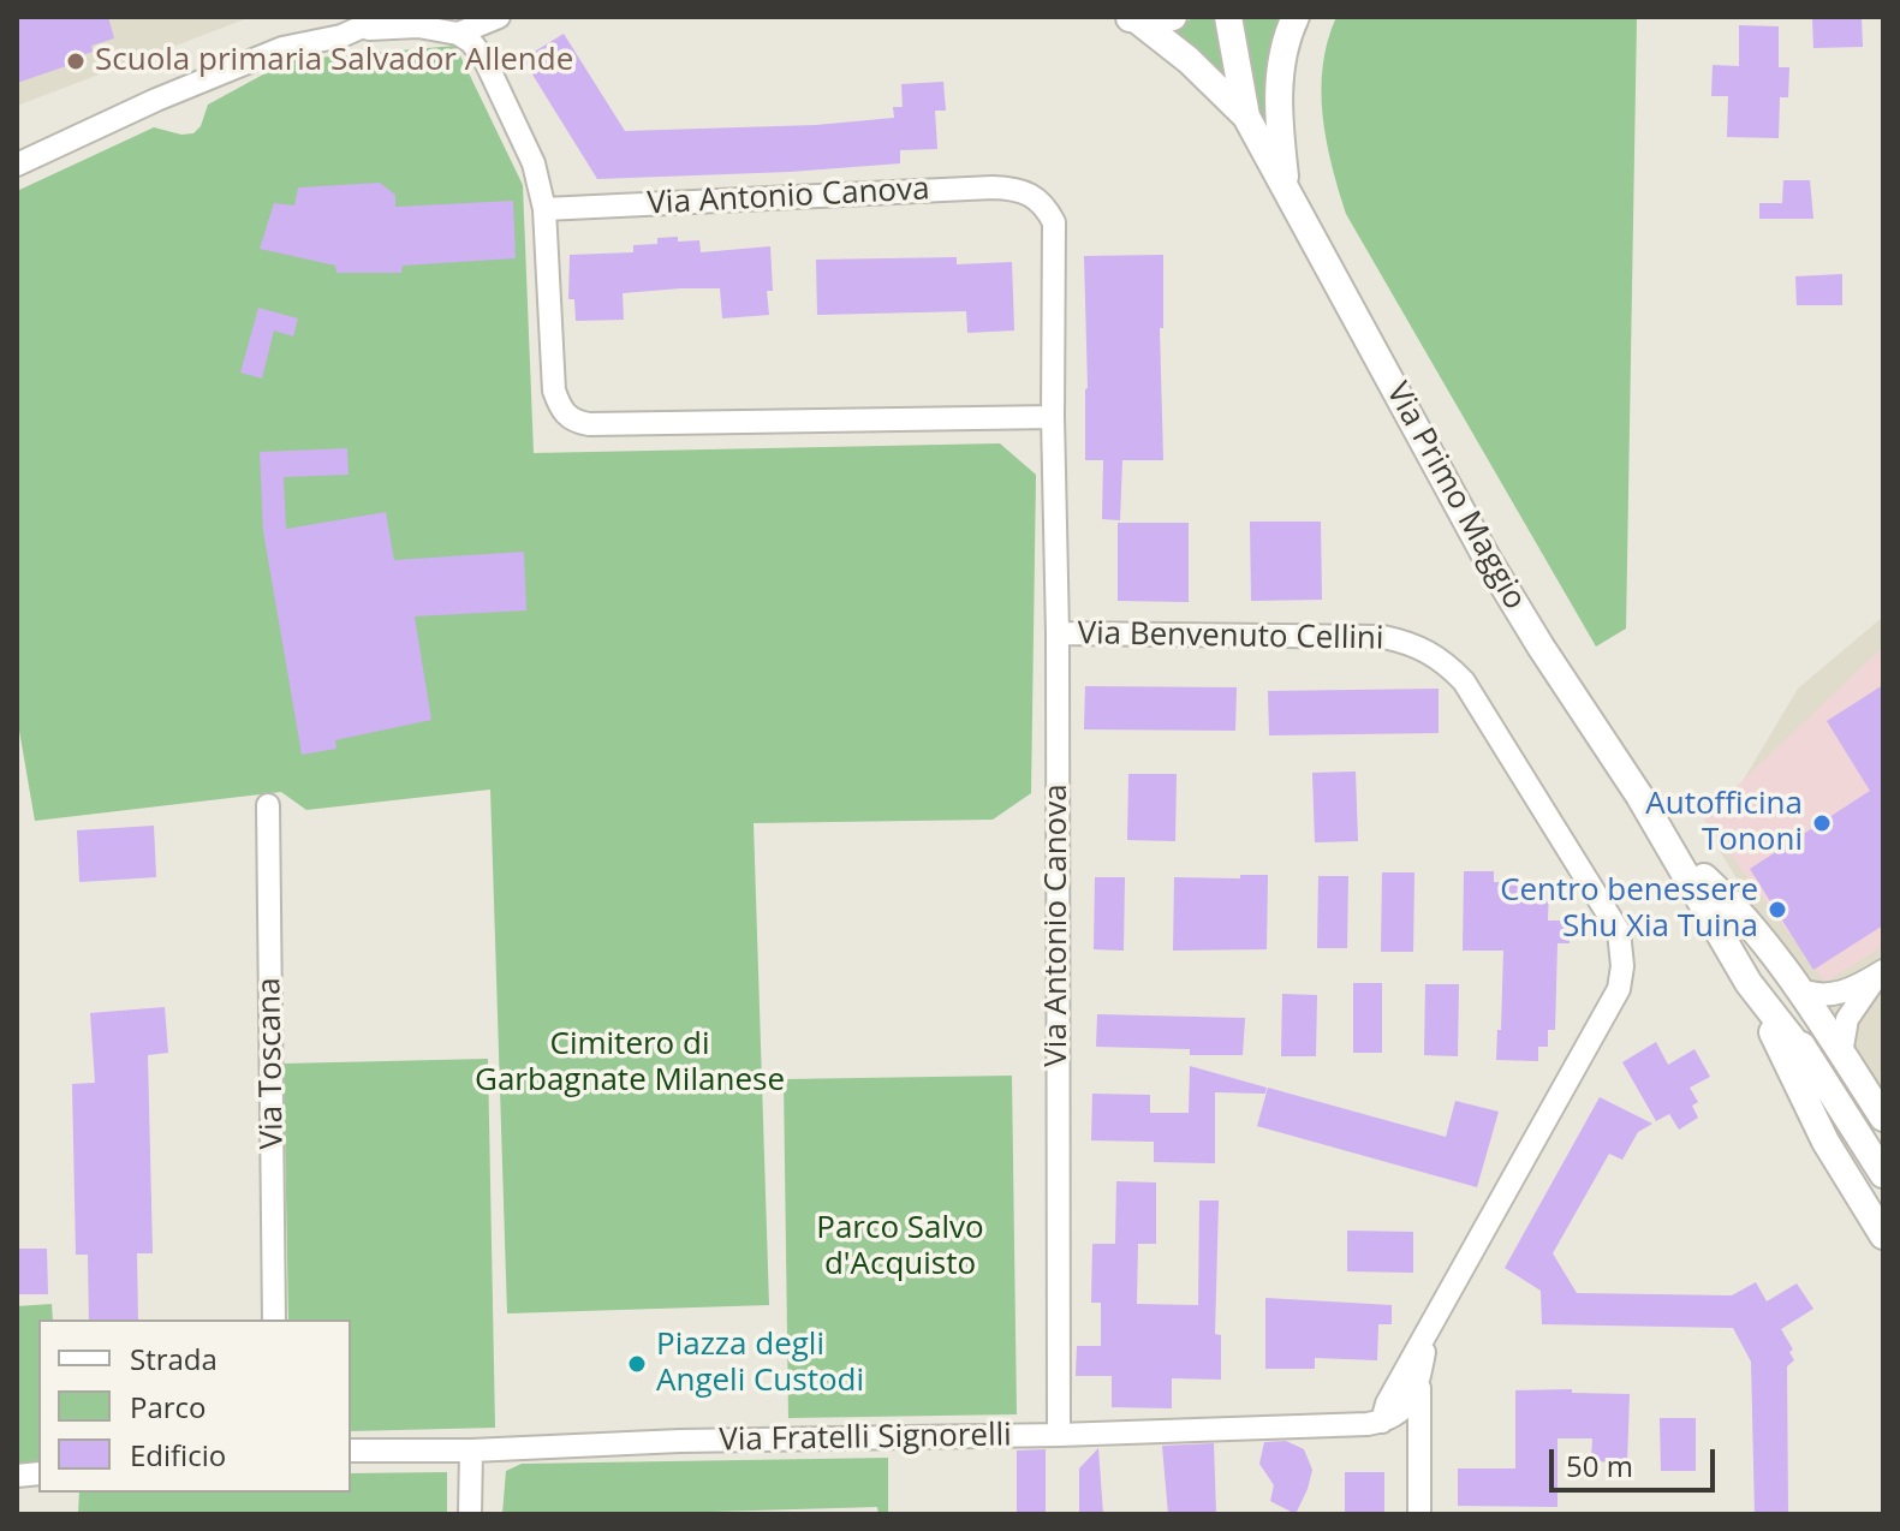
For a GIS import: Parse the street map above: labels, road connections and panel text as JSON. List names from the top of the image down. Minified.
{"streets":{"street":["Via Antonio Canova","Via Primo Maggio","Via Benvenuto Cellini","Via Toscana","Via Fratelli Signorelli"]},"crossings":[["Via Antonio Canova","Via Benvenuto Cellini"],["Via Antonio Canova","Via Fratelli Signorelli"]],"parks":["Cimitero di Garbagnate Milanese","Parco Salvo d'Acquisto"],"places":["Scuola primaria Salvador Allende","Autofficina Tononi","Centro benessere Shu Xia Tuina","Piazza degli Angeli Custodi"],"legend":["Strada","Parco","Edificio"],"scale_bar":"50 m"}
